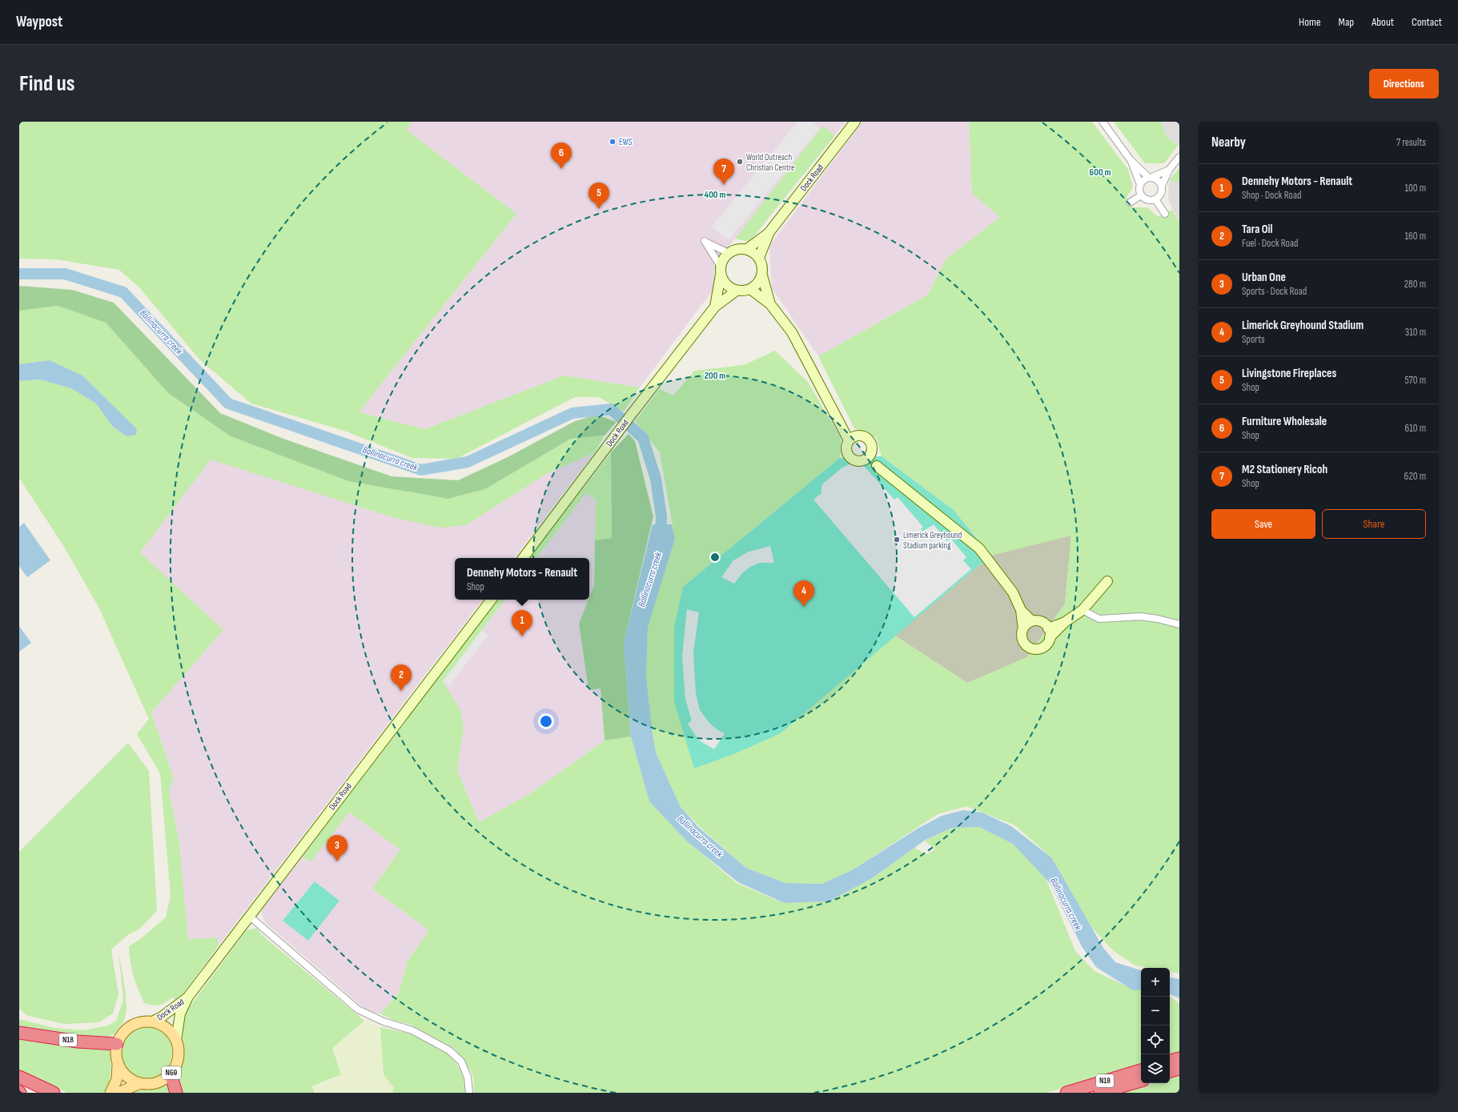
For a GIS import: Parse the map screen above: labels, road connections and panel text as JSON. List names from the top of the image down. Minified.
{"streets":{"highway":["N18"],"main road":["Dock Road","N69"]},"crossings":[["Dock Road","N18"],["Dock Road","N69"],["N18","N69"]],"water":["Ballinacurra creek"],"places":["EWS","World Outreach Christian Centre","Limerick Greyhound Stadium parking"],"page":{"header":"Waypost","nav":["Home","Map","About","Contact"],"buttons":["Directions",["Save","Share"]],"title":"Find us","heading":["Nearby","7 results"],"pins":["6","7","5","4","1","2","3"],"list":[{"mark":"1","name":"Dennehy Motors - Renault","note":"Shop · Dock Road","value":"100 m"},{"mark":"2","name":"Tara Oil","note":"Fuel · Dock Road","value":"160 m"},{"mark":"3","name":"Urban One","note":"Sports · Dock Road","value":"280 m"},{"mark":"4","name":"Limerick Greyhound Stadium","note":"Sports","value":"310 m"},{"mark":"5","name":"Livingstone Fireplaces","note":"Shop","value":"570 m"},{"mark":"6","name":"Furniture Wholesale","note":"Shop","value":"610 m"},{"mark":"7","name":"M2 Stationery Ricoh","note":"Shop","value":"620 m"}],"popup":["Dennehy Motors - Renault","Shop"],"map_buttons":["+","−"]},"rings":["600 m","400 m","200 m"]}
